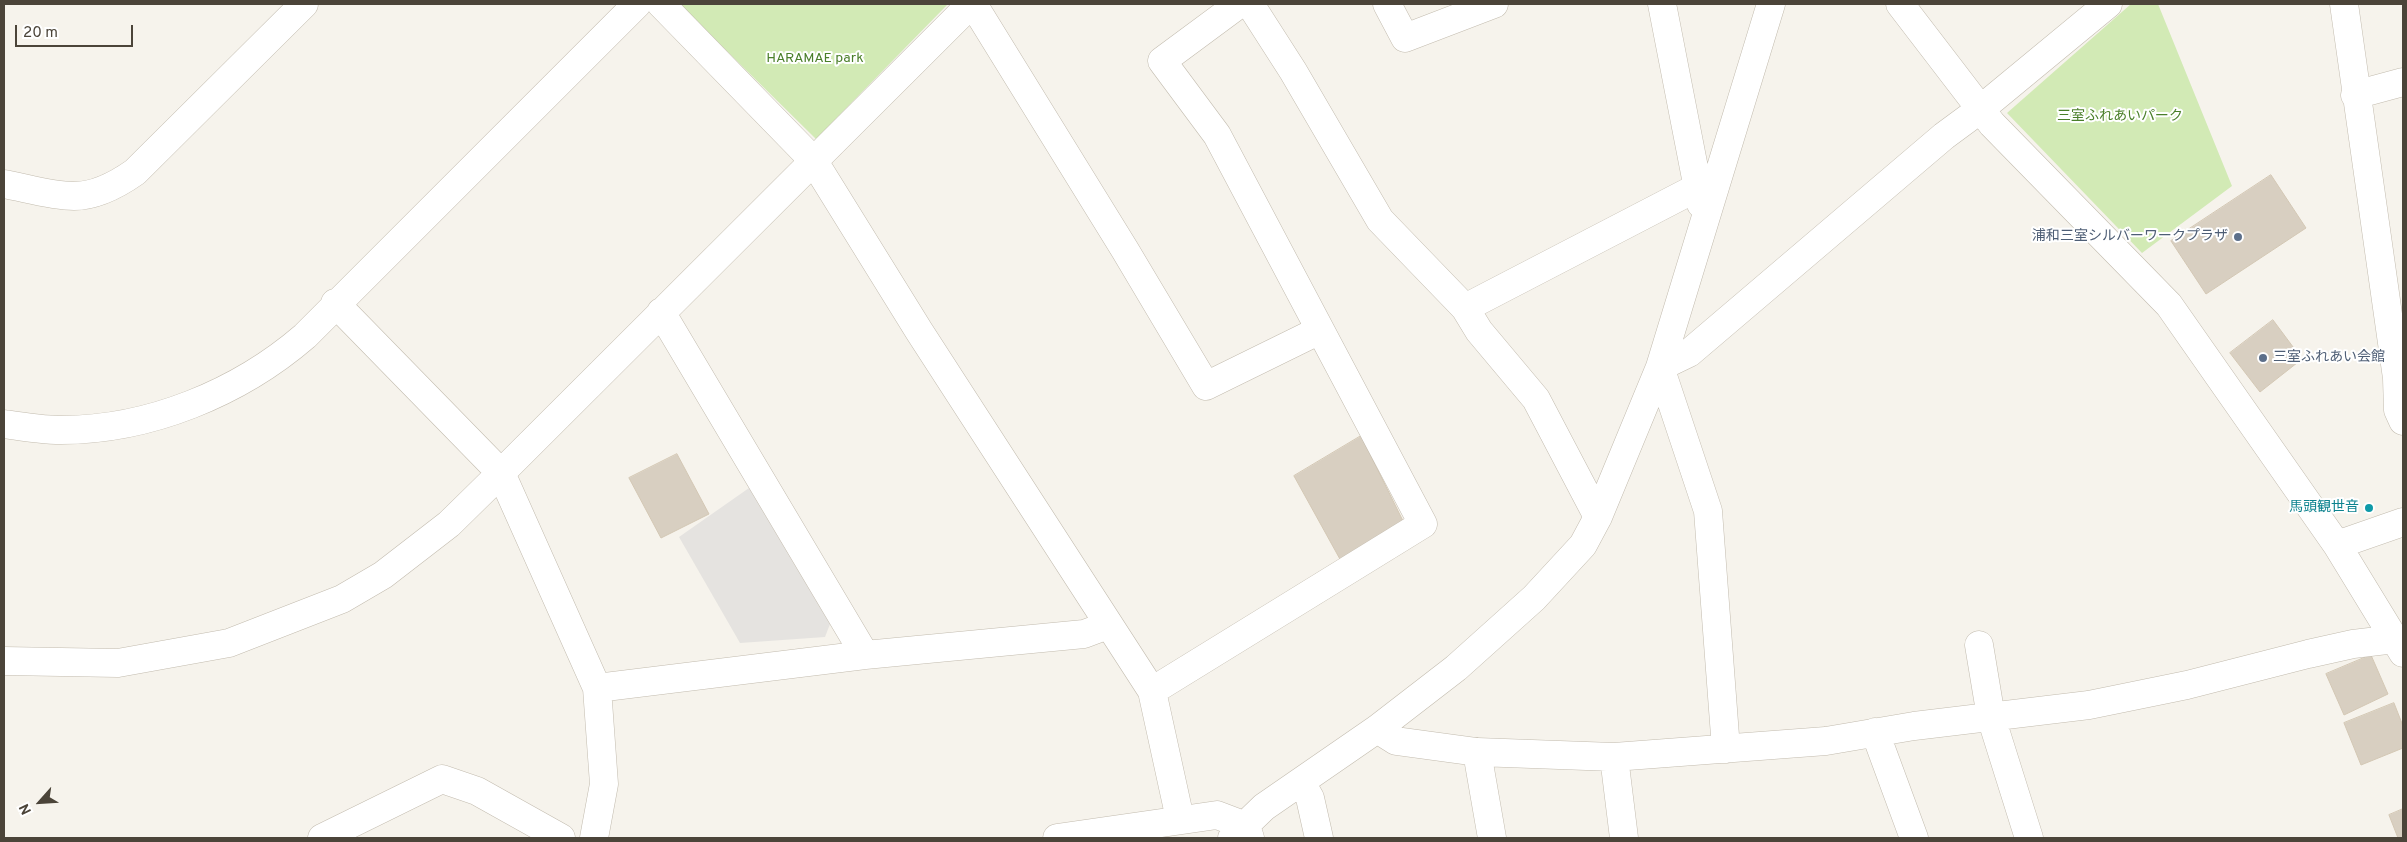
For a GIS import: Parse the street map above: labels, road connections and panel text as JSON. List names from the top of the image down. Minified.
{"parks":["HARAMAE park","三室ふれあいパーク"],"places":["浦和三室シルバーワークプラザ","三室ふれあい会館","馬頭観世音"],"scale_bar":"20 m","north":"bottom left"}
